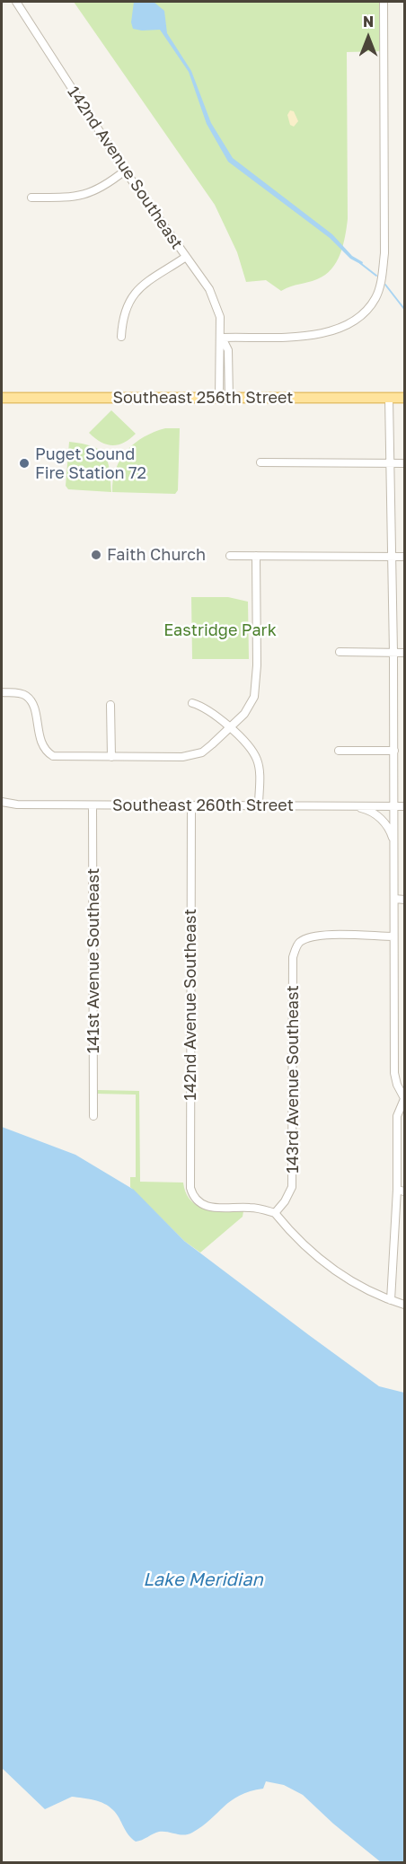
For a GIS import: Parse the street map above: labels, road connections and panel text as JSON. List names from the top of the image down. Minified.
{"streets":{"main road":["Southeast 256th Street"],"street":["142nd Avenue Southeast","Southeast 260th Street","141st Avenue Southeast","143rd Avenue Southeast"]},"crossings":[["142nd Avenue Southeast","Southeast 256th Street"],["142nd Avenue Southeast","Southeast 260th Street"],["142nd Avenue Southeast","143rd Avenue Southeast"],["Southeast 260th Street","141st Avenue Southeast"]],"water":["Lake Meridian"],"parks":["Eastridge Park"],"places":["Puget Sound Fire Station 72","Faith Church"],"north":"top"}
